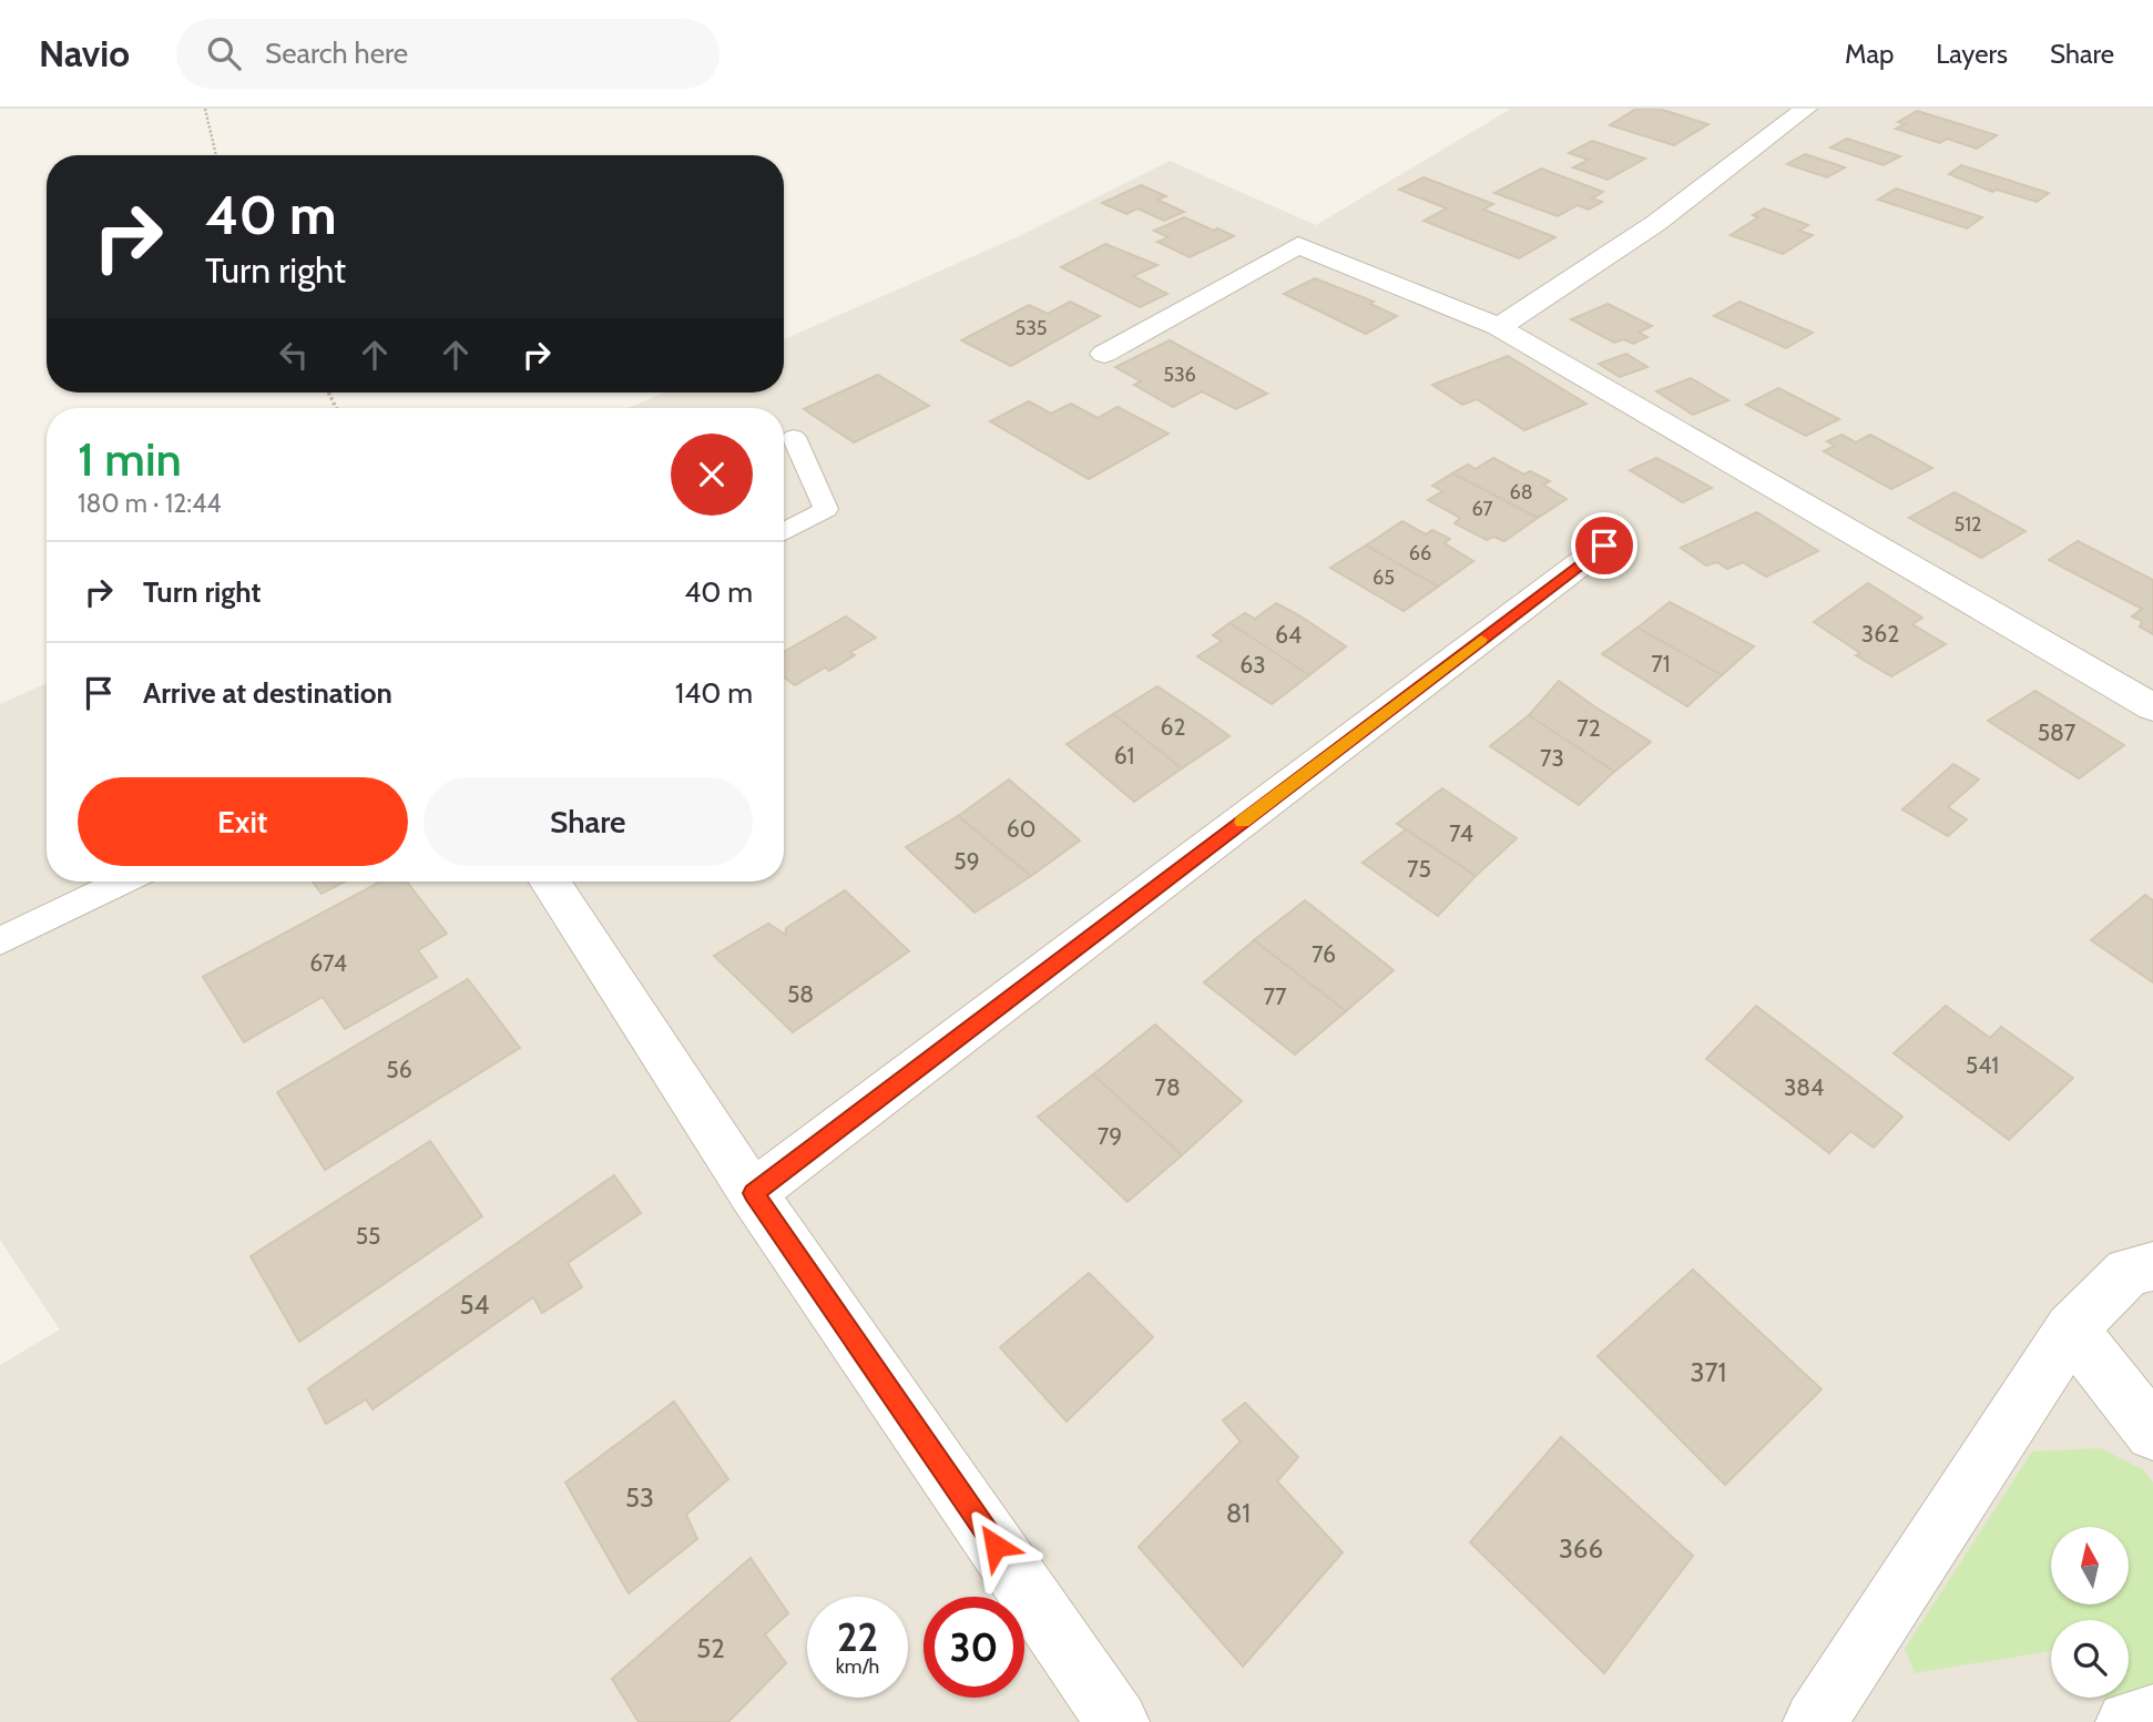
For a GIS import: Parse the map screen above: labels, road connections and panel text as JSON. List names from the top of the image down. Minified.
{"house_numbers":["535","536","68","67","512","66","65","362","64","71","63","62","72","587","61","73","60","74","59","75","76","674","58","77","541","56","78","384","79","55","54","371","53","81","366","52"],"north":"top","page":{"header":"Navio","search":"Search here","nav":["Map","Layers","Share"],"turn":["40 m","Turn right"],"heading":["1 min","180 m · 12:44"],"list":[{"name":"Turn right","value":"40 m"},{"name":"Arrive at destination","value":"140 m"}],"buttons":["Exit","Share"],"speed":"22 km/h","limit":"30"}}
